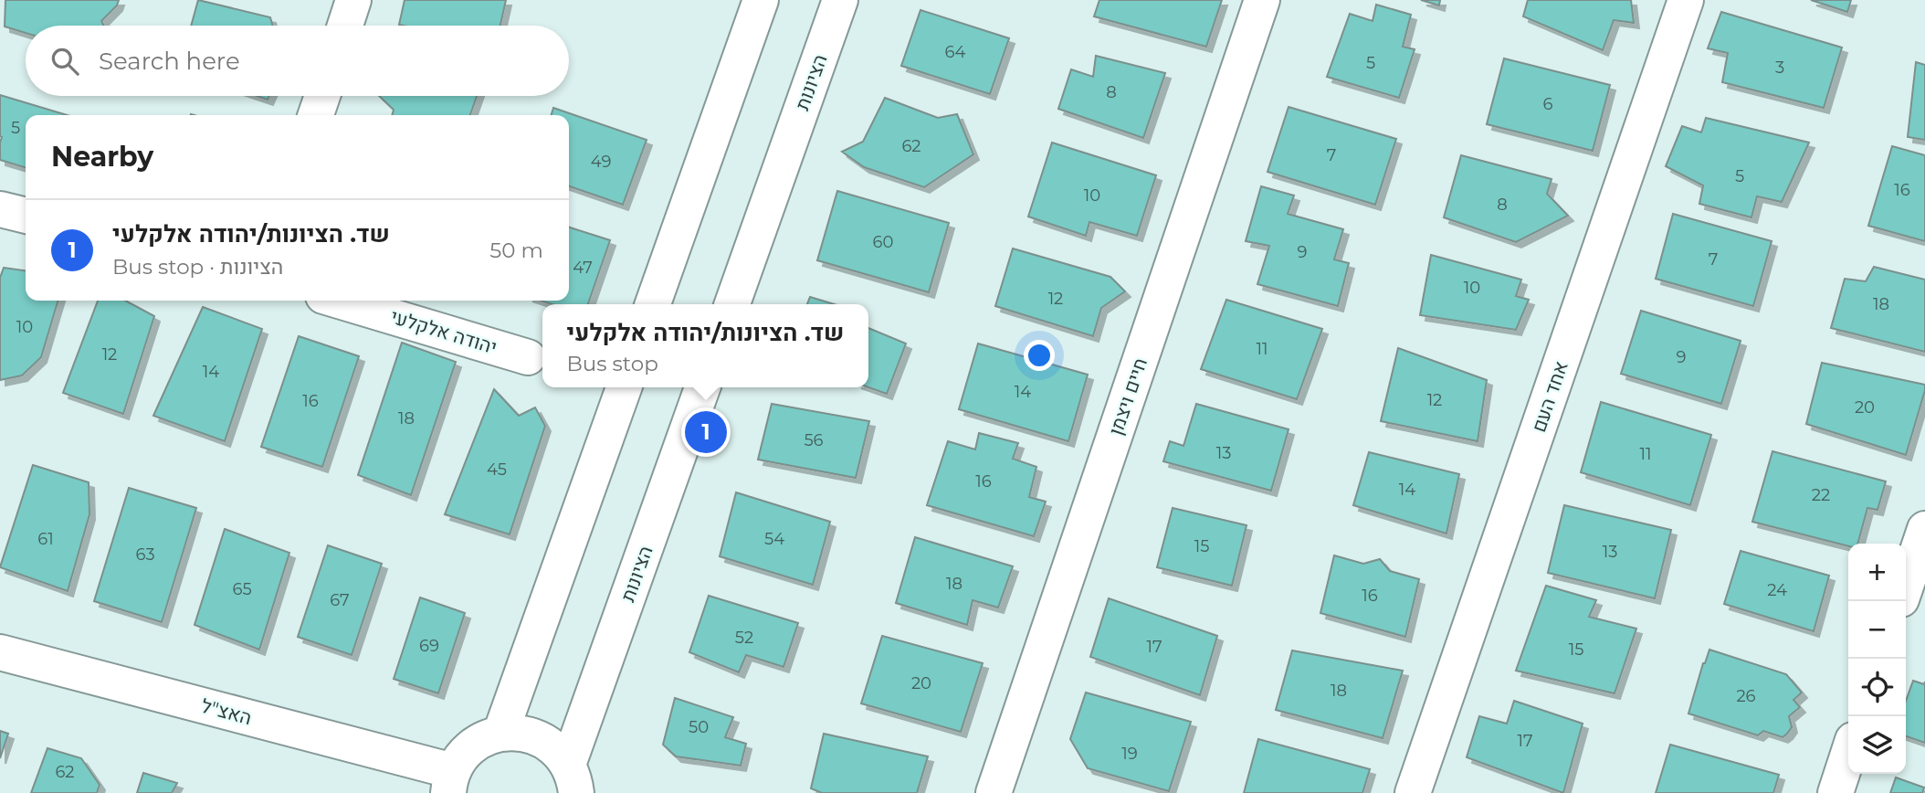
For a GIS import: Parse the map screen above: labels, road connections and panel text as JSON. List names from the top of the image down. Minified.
{"streets":{"street":["הציונות","יהודה אלקלעי","חיים ויצמן","אחד העם","האצ\"ל"]},"house_numbers":["64","5","3","8","6","5","62","7","49","5","16","10","8","60","9","7","47","10","12","18","10","11","12","9","14","14","12","16","20","18","56","13","11","45","16","14","22","61","54","15","13","63","18","65","24","16","67","52","69","17","15","20","18","26","50","17","19","62"],"page":{"search":"Search here","heading":"Nearby","list":[{"mark":"1","name":"שד. הציונות/יהודה אלקלעי","note":"Bus stop · הציונות","value":"50 m"}],"popup":["שד. הציונות/יהודה אלקלעי","Bus stop"],"pins":"1","map_buttons":["+","−"]}}
